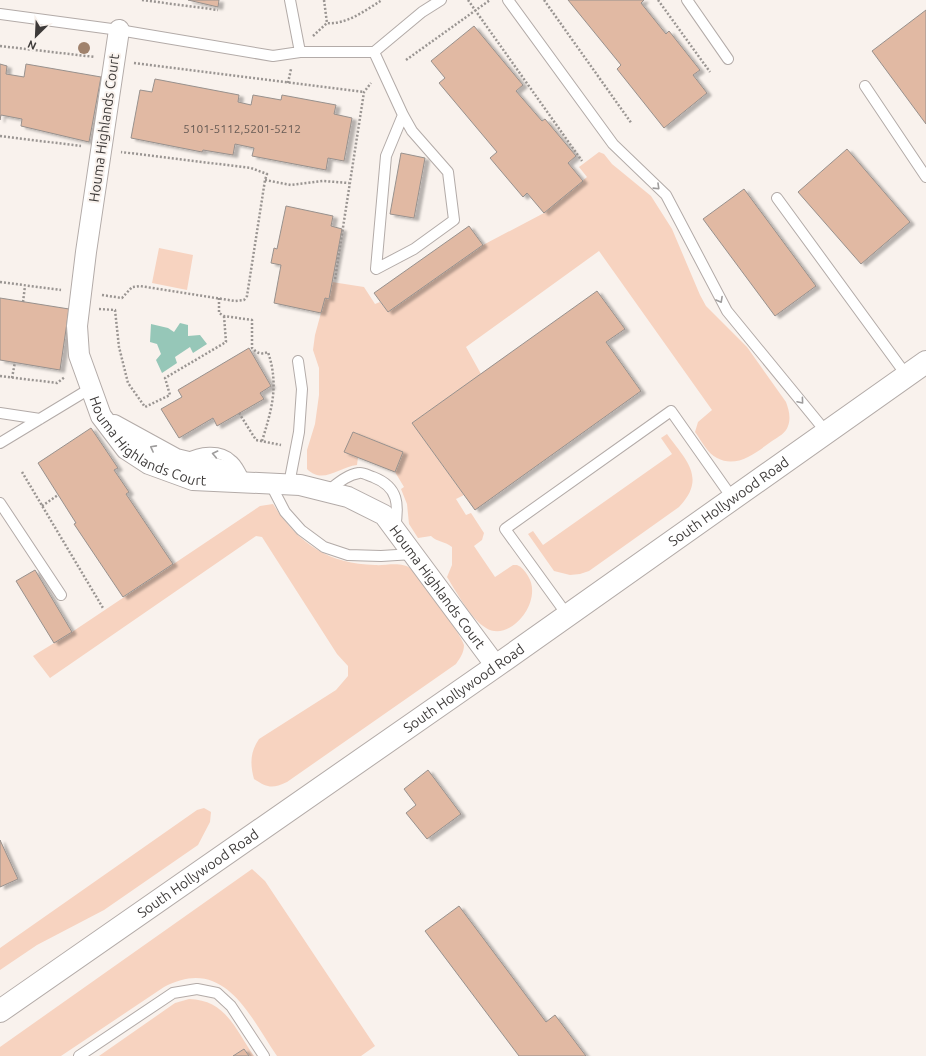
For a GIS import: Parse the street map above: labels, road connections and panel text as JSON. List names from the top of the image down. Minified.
{"streets":{"street":["Houma Highlands Court","South Hollywood Road"]},"crossings":[["Houma Highlands Court","South Hollywood Road"]],"house_numbers":["5101-5112,5201-5212"],"north":"bottom left"}
